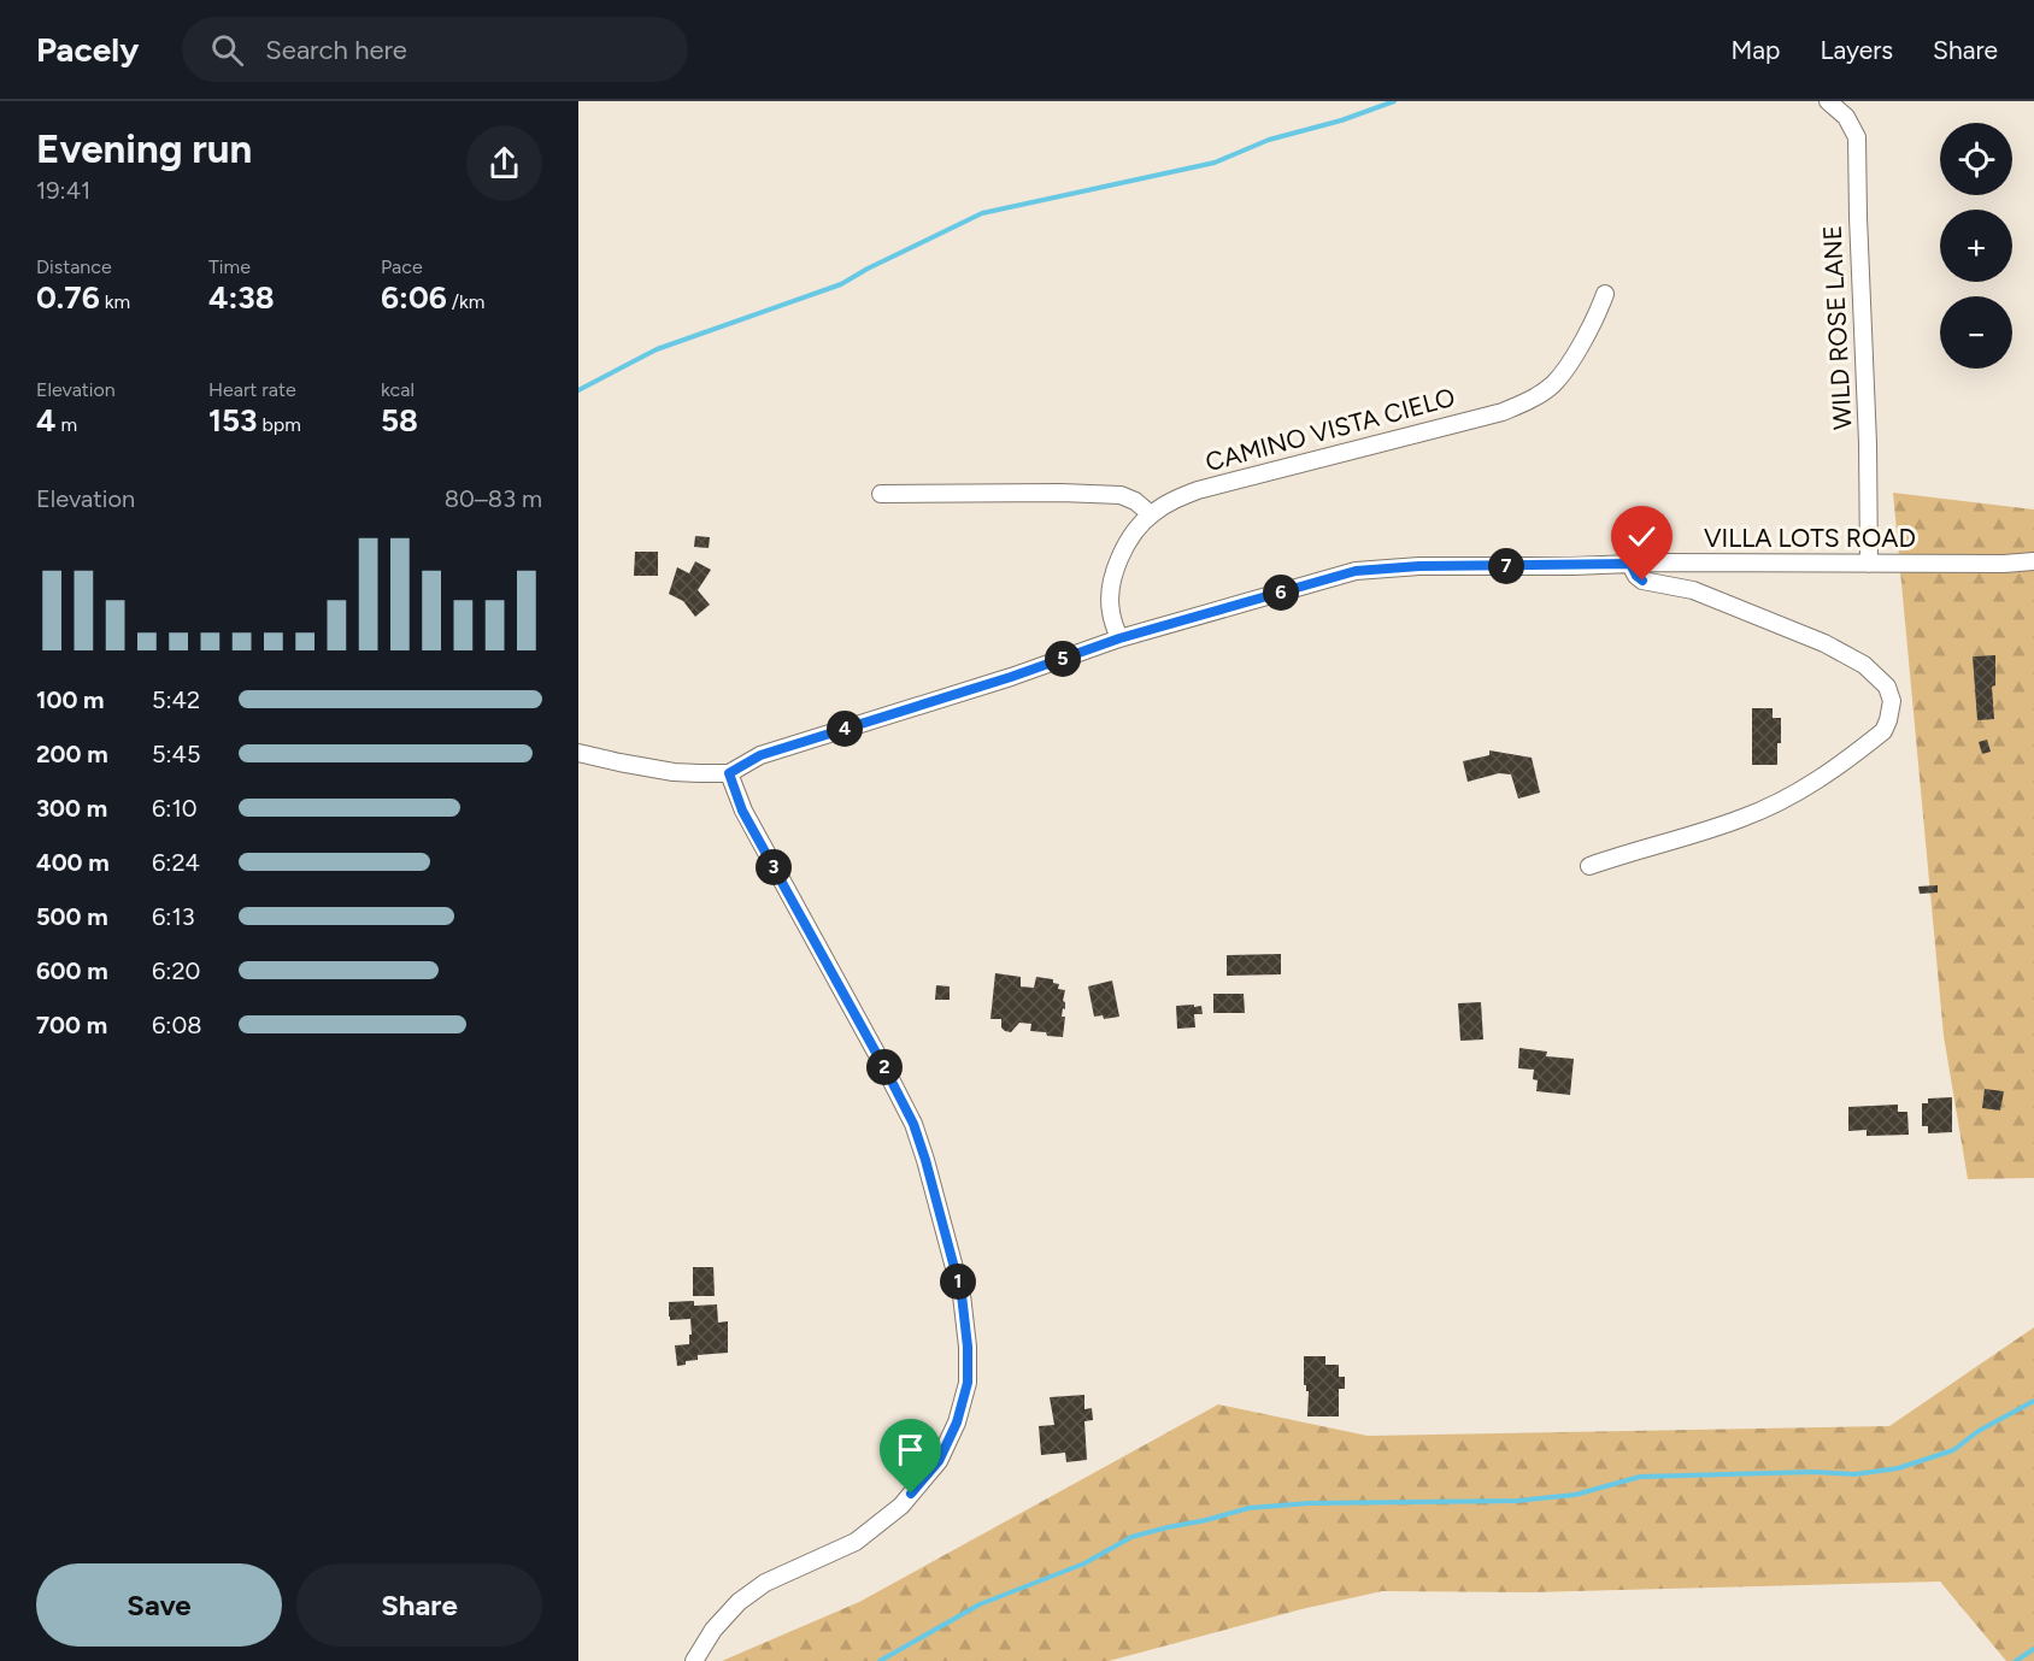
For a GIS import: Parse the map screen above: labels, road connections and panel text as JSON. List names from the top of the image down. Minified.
{"streets":{"street":["WILD ROSE LANE","CAMINO VISTA CIELO","VILLA LOTS ROAD"]},"crossings":[["WILD ROSE LANE","VILLA LOTS ROAD"],["CAMINO VISTA CIELO","VILLA LOTS ROAD"]],"page":{"header":"Pacely","search":"Search here","nav":["Map","Layers","Share"],"heading":["Evening run","19:41"],"map_buttons":["+","−"],"stats":[["Distance","0.76 km"],["Time","4:38"],["Pace","6:06 /km"],["Elevation","4 m"],["Heart rate","153 bpm"],["kcal","58"]],"chart":["Elevation","80–83 m"],"pins":["7","6","5","4","3","2","1"],"list":[{"name":"100 m","note":"5:42"},{"name":"200 m","note":"5:45"},{"name":"300 m","note":"6:10"},{"name":"400 m","note":"6:24"},{"name":"500 m","note":"6:13"},{"name":"600 m","note":"6:20"},{"name":"700 m","note":"6:08"}],"buttons":["Save","Share"]}}
